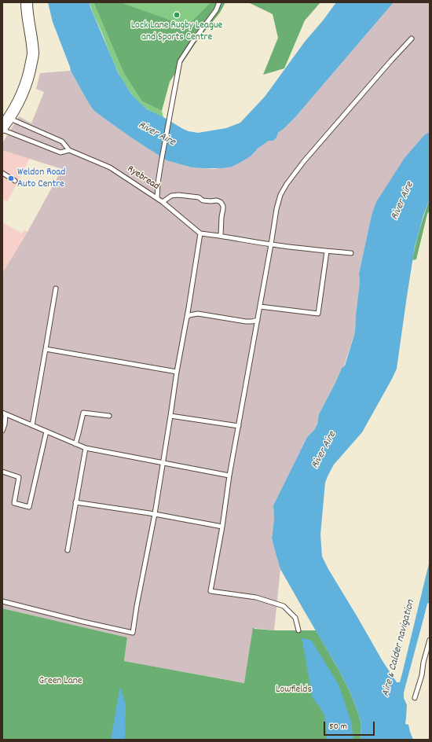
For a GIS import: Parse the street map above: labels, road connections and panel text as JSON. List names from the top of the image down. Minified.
{"streets":{"lane":["Ryebread"]},"water":["River Aire","Aire & Calder navigation"],"parks":["Green Lane","Lowfields"],"places":["Lock Lane Rugby League and Sports Centre","Weldon Road Auto Centre"],"scale_bar":"50 m"}
